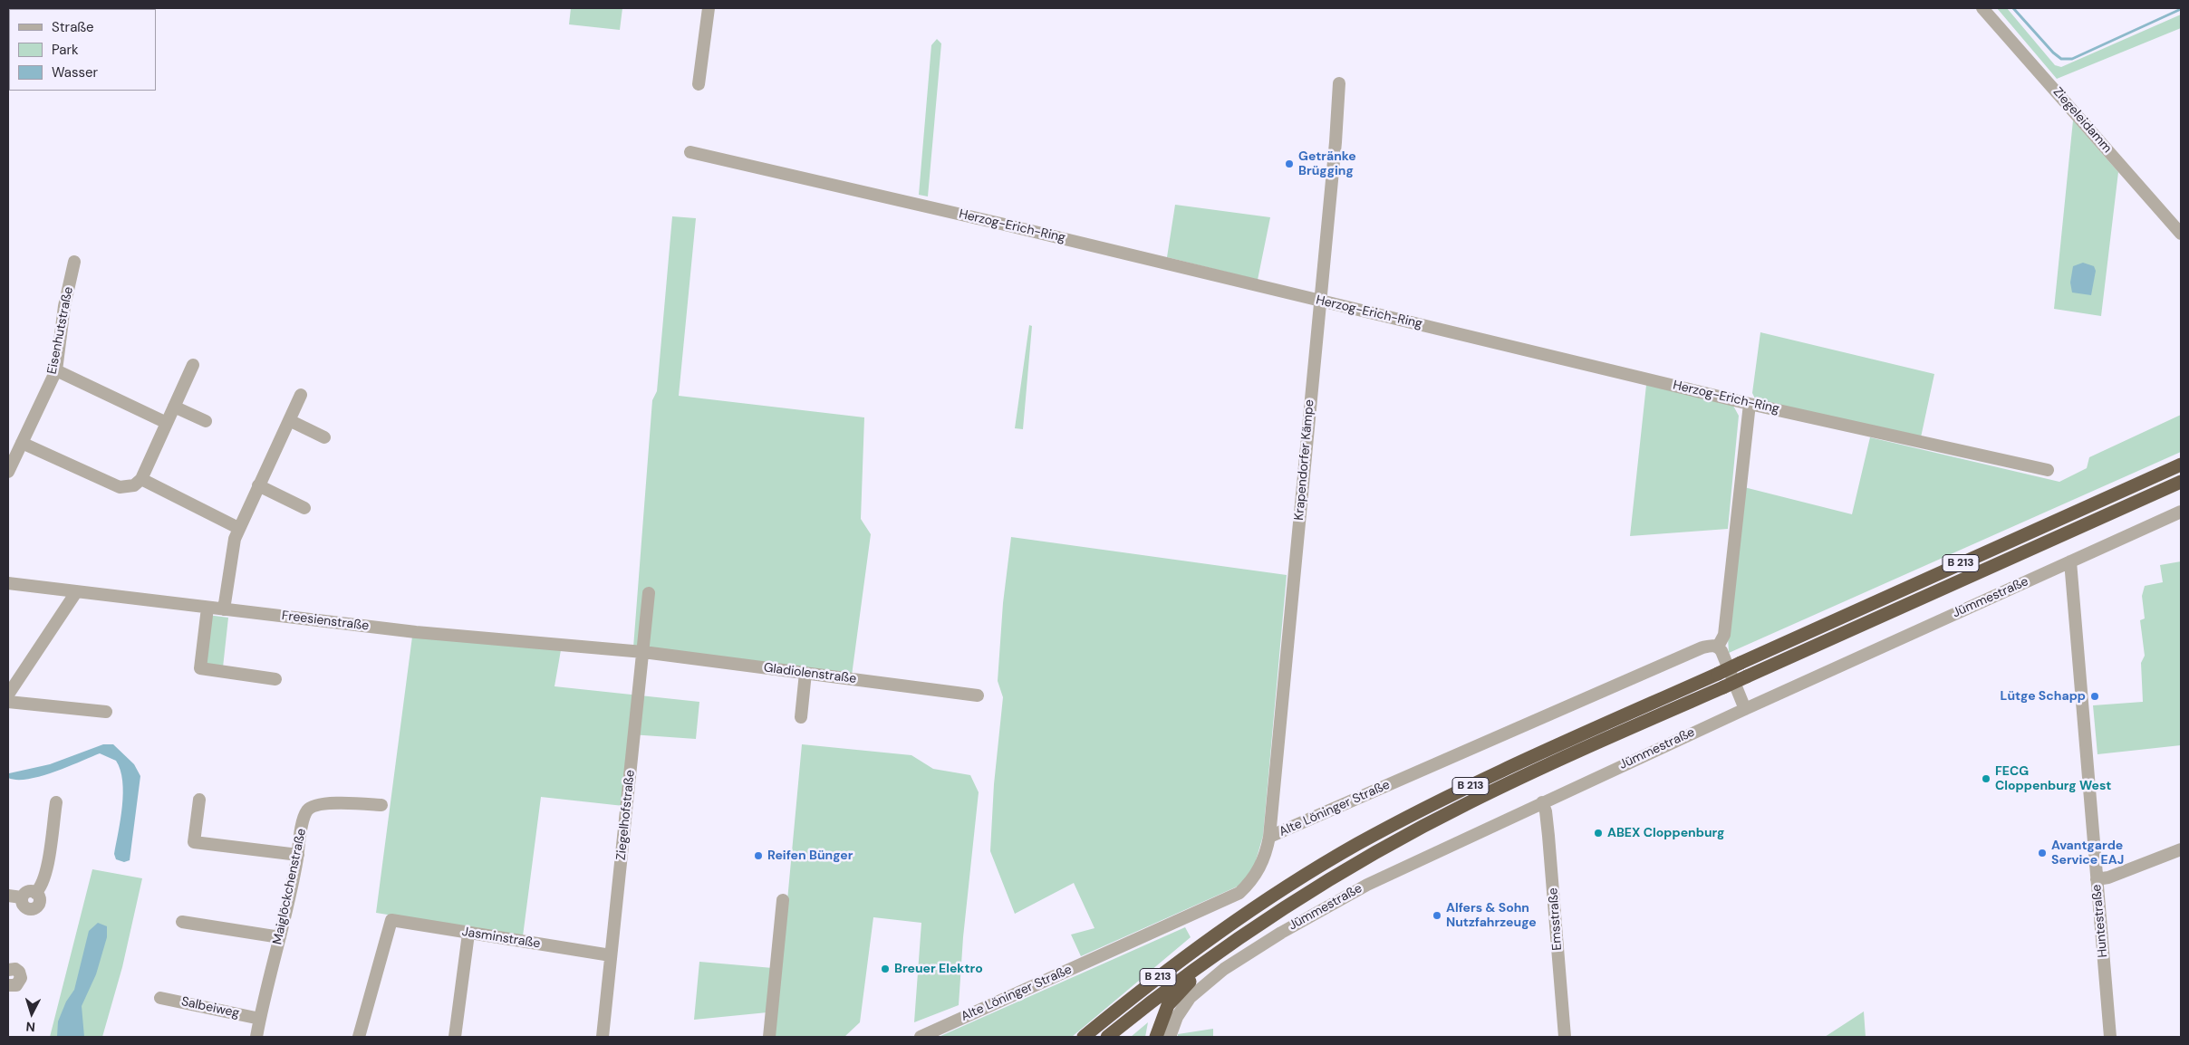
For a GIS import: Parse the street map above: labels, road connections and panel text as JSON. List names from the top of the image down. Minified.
{"streets":{"highway":["B 213"],"street":["Ziegeleidamm","Herzog-Erich-Ring","Eisenhutstraße","Krapendorfer Kämpe","Jümmestraße","Freesienstraße","Gladiolenstraße","Alte Löninger Straße","Ziegelhofstraße","Maiglöckchenstraße","Emsstraße","Huntestraße","Jasminstraße","Salbeiweg"]},"crossings":[["Herzog-Erich-Ring","Krapendorfer Kämpe"],["Krapendorfer Kämpe","Alte Löninger Straße"],["Jümmestraße","Emsstraße"],["Jümmestraße","Huntestraße"],["Freesienstraße","Gladiolenstraße"],["Freesienstraße","Ziegelhofstraße"],["Gladiolenstraße","Ziegelhofstraße"],["Ziegelhofstraße","Jasminstraße"],["Maiglöckchenstraße","Salbeiweg"]],"places":["Getränke Brügging","Lütge Schapp","FECG Cloppenburg West","ABEX Cloppenburg","Avantgarde Service EAJ","Reifen Bünger","Alfers & Sohn Nutzfahrzeuge","Breuer Elektro"],"legend":["Straße","Park","Wasser"],"north":"bottom"}
